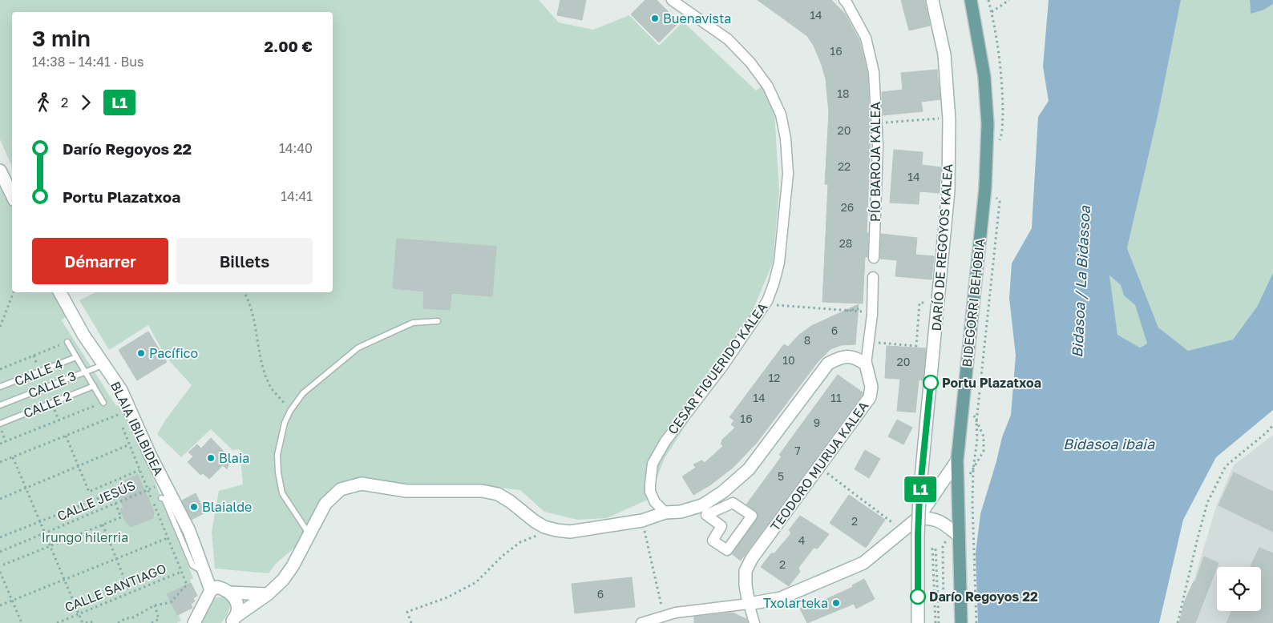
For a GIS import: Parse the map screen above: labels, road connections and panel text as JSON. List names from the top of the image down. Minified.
{"streets":{"street":["PÍO BAROJA KALEA","DARÍO DE REGOYOS KALEA","CESAR FIGUERIDO KALEA","BLAIA IBILBIDEA","TEODORO MURUA KALEA"],"lane":["CALLE 4","CALLE 3","CALLE 2"],"path":["CALLE JESÚS","CALLE SANTIAGO"]},"crossings":[["CALLE 3","BLAIA IBILBIDEA"]],"water":["Bidasoa / La Bidassoa","Bidasoa ibaia"],"parks":["Irungo hilerria"],"places":["Buenavista","Pacífico","Portu Plazatxoa","Blaia","Blaialde","Darío Regoyos 22","Txolarteka"],"lines":["bus line L1"],"house_numbers":["14","16","18","20","22","14","26","28","6","8","10","20","12","14","11","16","9","7","5","2","4","2","6"],"page":{"on_map":"L1","heading":["3 min","14:38 – 14:41 · Bus","2.00 €"],"legs":["2","L1"],"list":[{"name":"Darío Regoyos 22","value":"14:40"},{"name":"Portu Plazatxoa","value":"14:41"}],"buttons":["Démarrer","Billets"]}}
